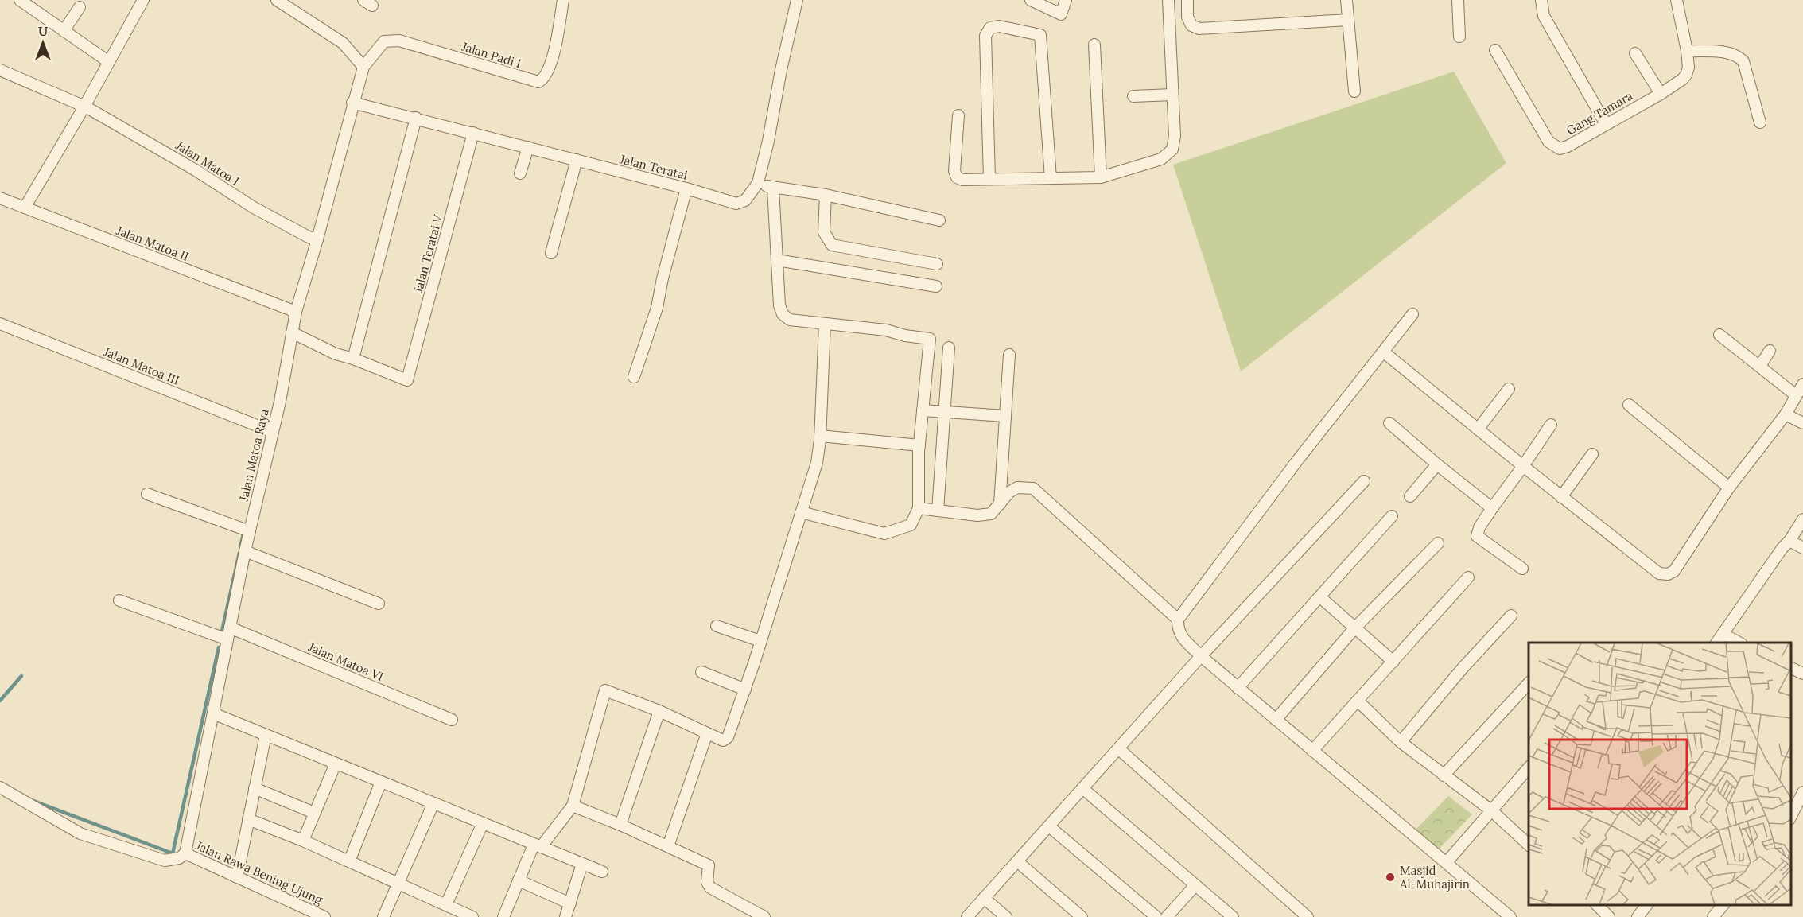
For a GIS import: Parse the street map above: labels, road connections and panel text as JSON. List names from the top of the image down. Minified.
{"streets":{"street":["Jalan Padi I","Gang Tamara","Jalan Matoa I","Jalan Teratai","Jalan Matoa II","Jalan Teratai V","Jalan Matoa III","Jalan Matoa Raya","Jalan Matoa VI","Jalan Rawa Bening Ujung"]},"crossings":[["Jalan Padi I","Jalan Matoa Raya"],["Jalan Matoa I","Jalan Matoa Raya"],["Jalan Teratai","Jalan Teratai V"],["Jalan Teratai","Jalan Matoa Raya"],["Jalan Matoa II","Jalan Matoa Raya"],["Jalan Matoa III","Jalan Matoa Raya"],["Jalan Matoa Raya","Jalan Matoa VI"],["Jalan Matoa Raya","Jalan Rawa Bening Ujung"]],"places":["Masjid Al-Muhajirin"],"north":"top"}
